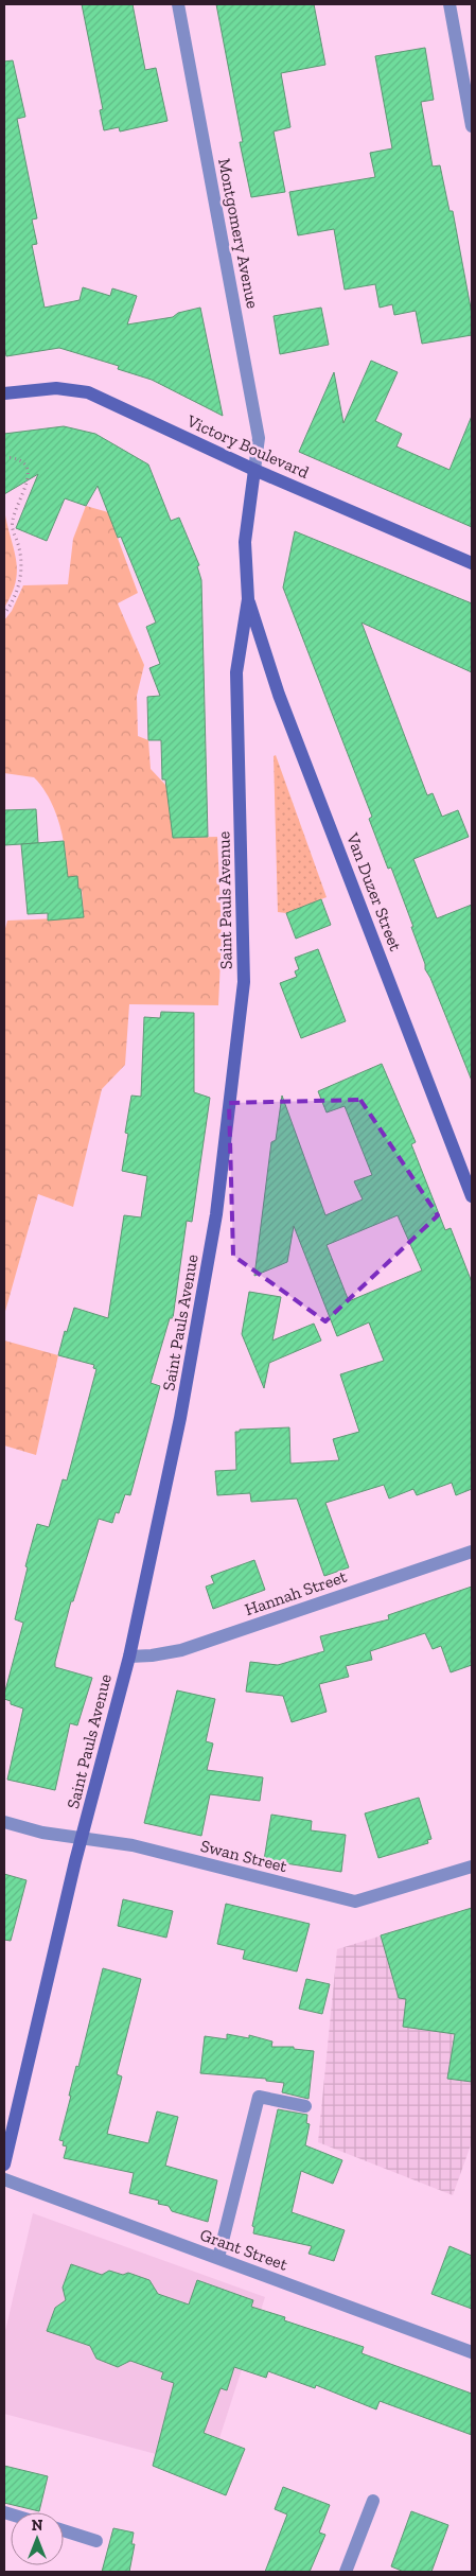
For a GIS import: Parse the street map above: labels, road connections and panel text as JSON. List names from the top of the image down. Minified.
{"streets":{"main road":["Victory Boulevard","Van Duzer Street","Saint Pauls Avenue"],"street":["Montgomery Avenue","Hannah Street","Swan Street","Grant Street"]},"crossings":[["Montgomery Avenue","Victory Boulevard"],["Montgomery Avenue","Saint Pauls Avenue"],["Victory Boulevard","Saint Pauls Avenue"],["Van Duzer Street","Saint Pauls Avenue"],["Saint Pauls Avenue","Hannah Street"],["Saint Pauls Avenue","Swan Street"]],"north":"top"}
